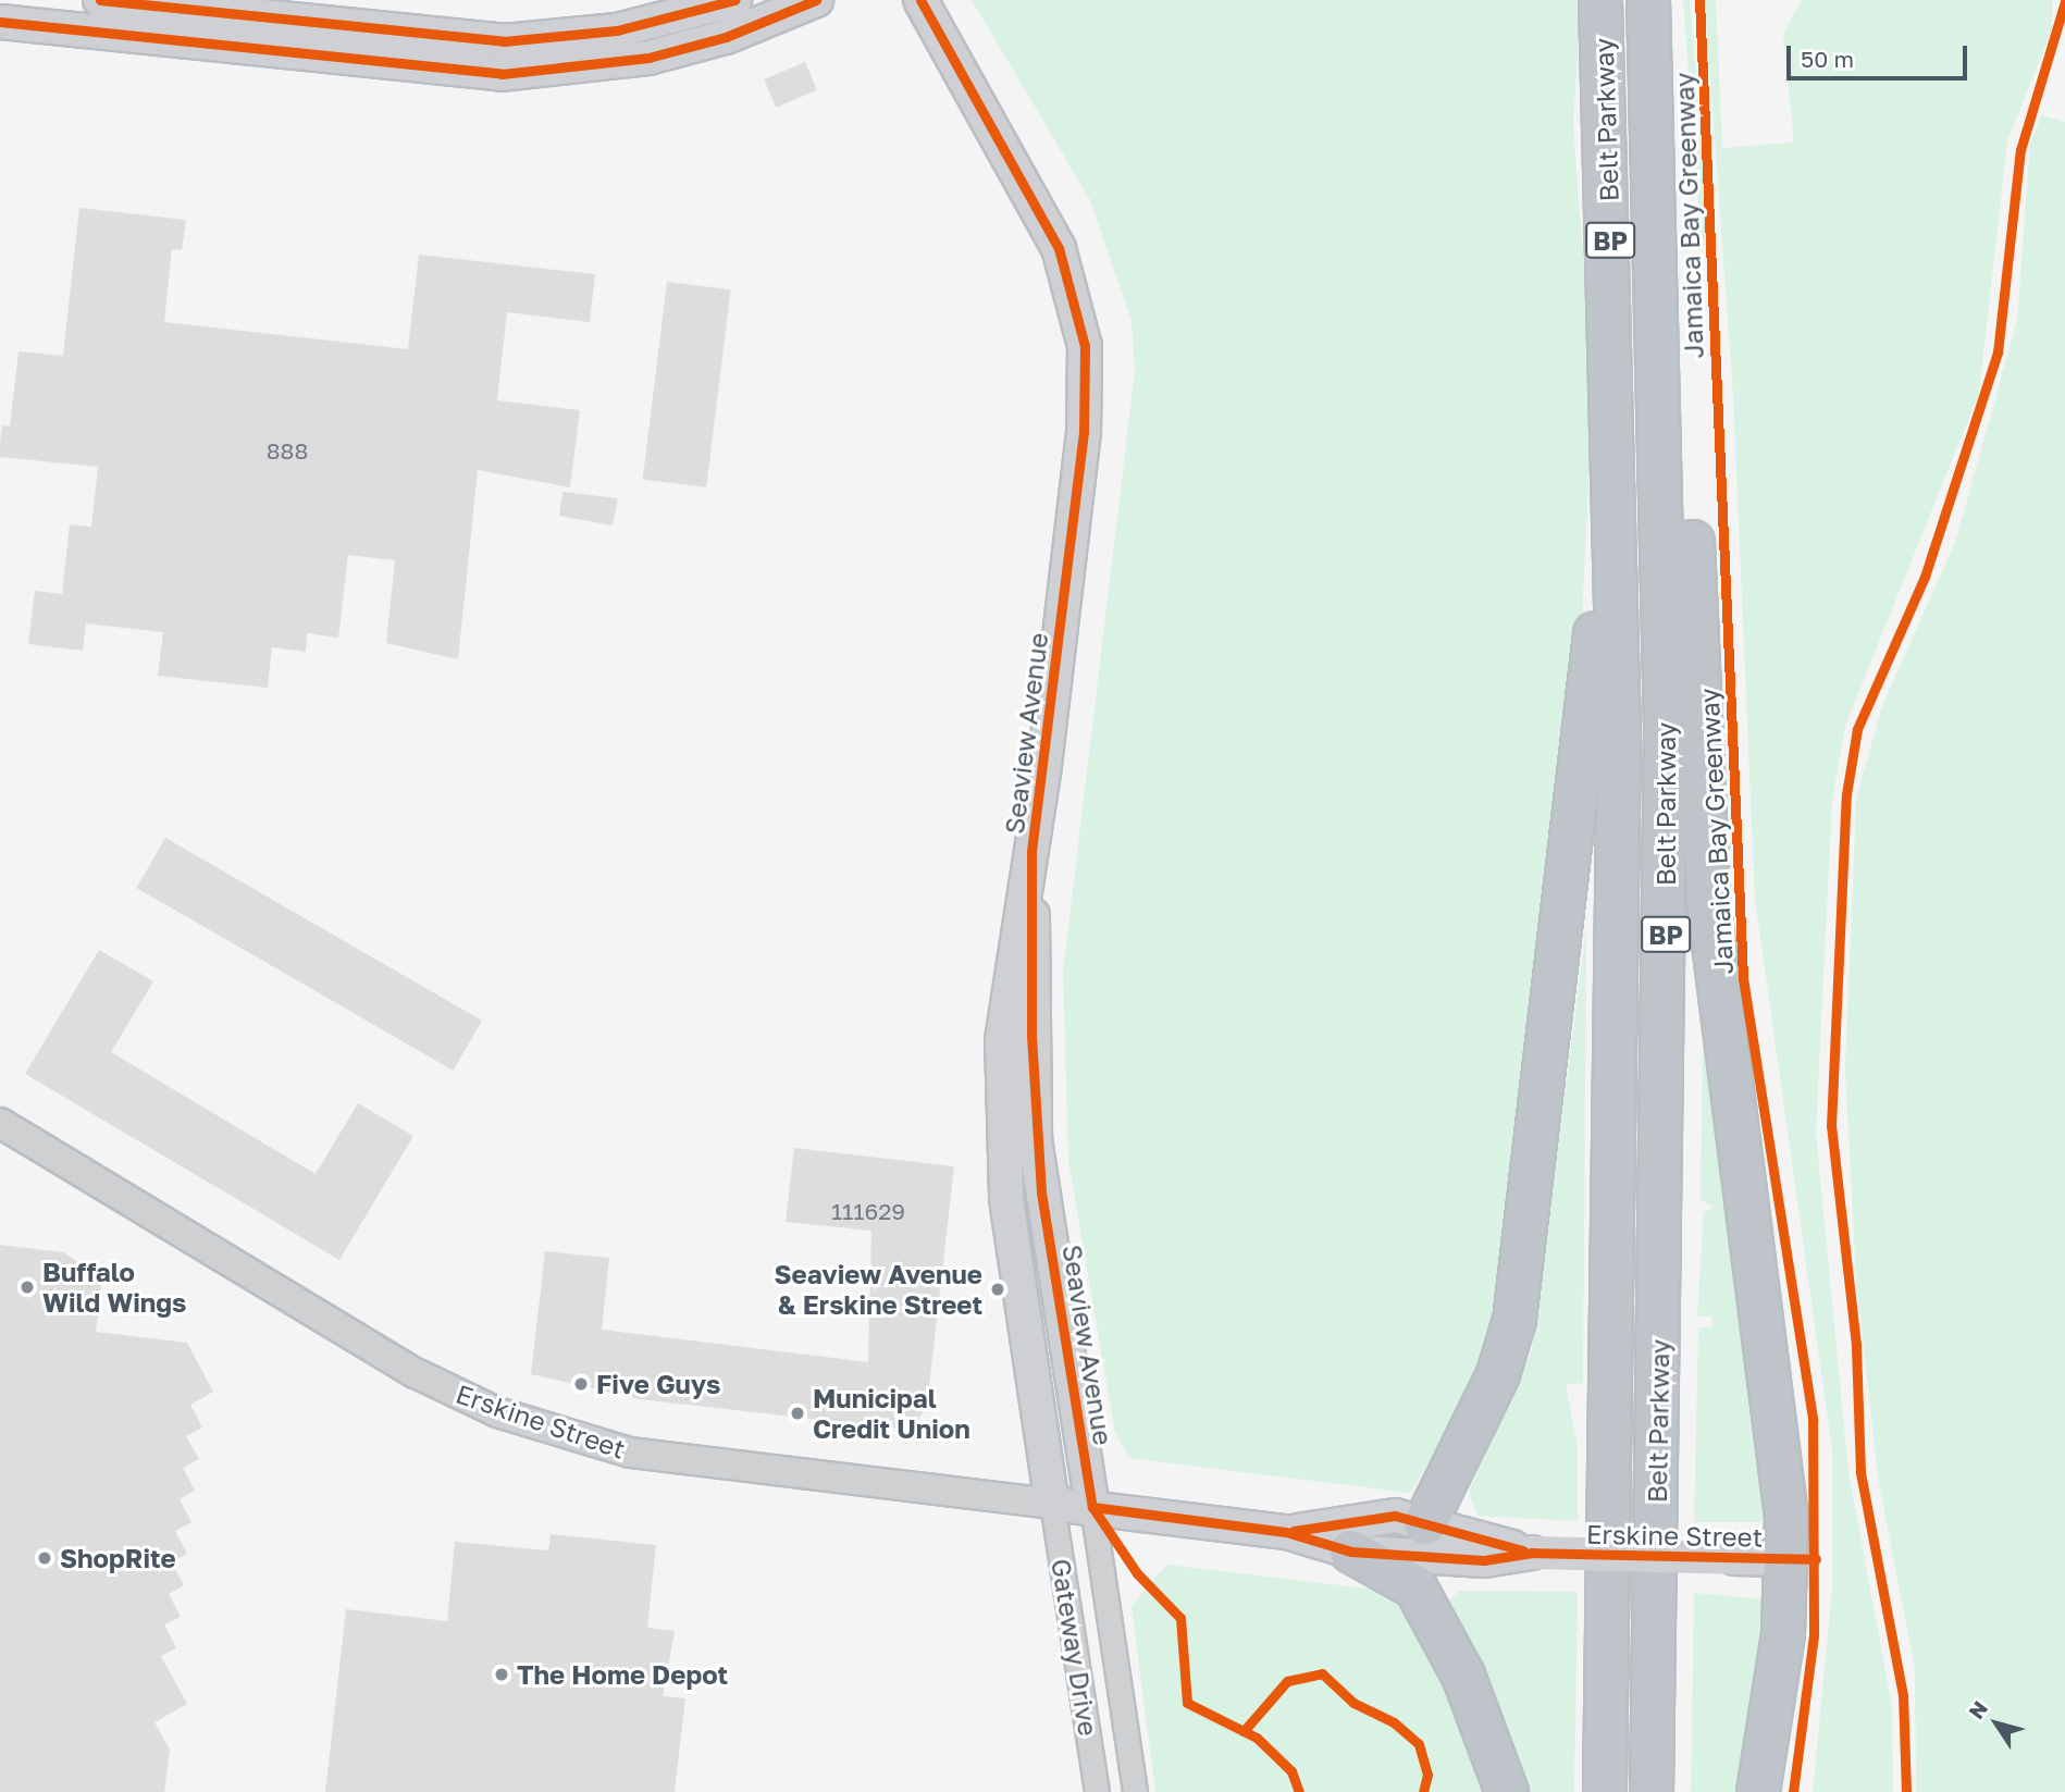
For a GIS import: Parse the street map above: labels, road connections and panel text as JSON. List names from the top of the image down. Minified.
{"streets":{"highway":["Belt Parkway","BP"],"main road":["Seaview Avenue","Erskine Street"],"street":["Gateway Drive"],"cycle path":["Jamaica Bay Greenway"]},"crossings":[["Seaview Avenue","Erskine Street"],["Seaview Avenue","Gateway Drive"],["Erskine Street","Gateway Drive"]],"places":["Buffalo Wild Wings","Seaview Avenue & Erskine Street","Five Guys","Municipal Credit Union","ShopRite","The Home Depot"],"house_numbers":["888","111629"],"scale_bar":"50 m","north":"top left"}
